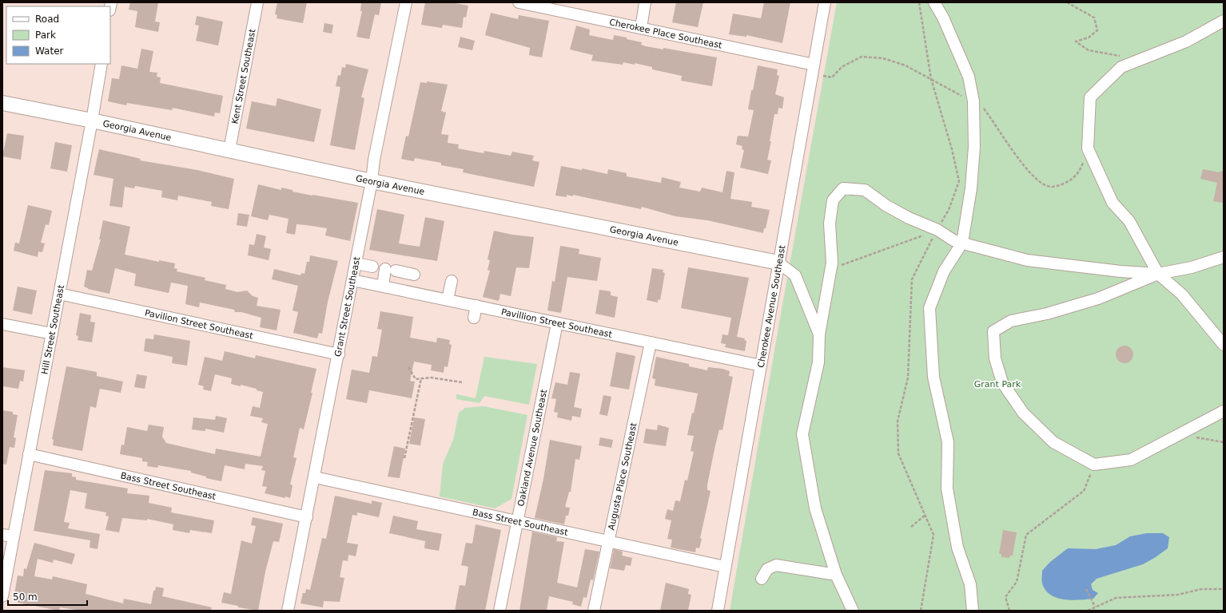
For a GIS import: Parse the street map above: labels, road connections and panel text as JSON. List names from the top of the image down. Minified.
{"streets":{"main road":["Georgia Avenue"],"street":["Cherokee Place Southeast","Kent Street Southeast","Grant Street Southeast","Cherokee Avenue Southeast","Pavillion Street Southeast","Pavilion Street Southeast","Hill Street Southeast","Oakland Avenue Southeast","Augusta Place Southeast","Bass Street Southeast"]},"crossings":[["Cherokee Place Southeast","Cherokee Avenue Southeast"],["Kent Street Southeast","Georgia Avenue"],["Georgia Avenue","Grant Street Southeast"],["Georgia Avenue","Cherokee Avenue Southeast"],["Georgia Avenue","Hill Street Southeast"],["Grant Street Southeast","Pavillion Street Southeast"],["Grant Street Southeast","Pavilion Street Southeast"],["Grant Street Southeast","Bass Street Southeast"],["Cherokee Avenue Southeast","Pavillion Street Southeast"],["Cherokee Avenue Southeast","Bass Street Southeast"],["Pavillion Street Southeast","Oakland Avenue Southeast"],["Pavillion Street Southeast","Augusta Place Southeast"],["Pavilion Street Southeast","Hill Street Southeast"],["Hill Street Southeast","Bass Street Southeast"],["Oakland Avenue Southeast","Bass Street Southeast"],["Augusta Place Southeast","Bass Street Southeast"]],"parks":["Grant Park"],"legend":["Road","Park","Water"],"scale_bar":"50 m"}
